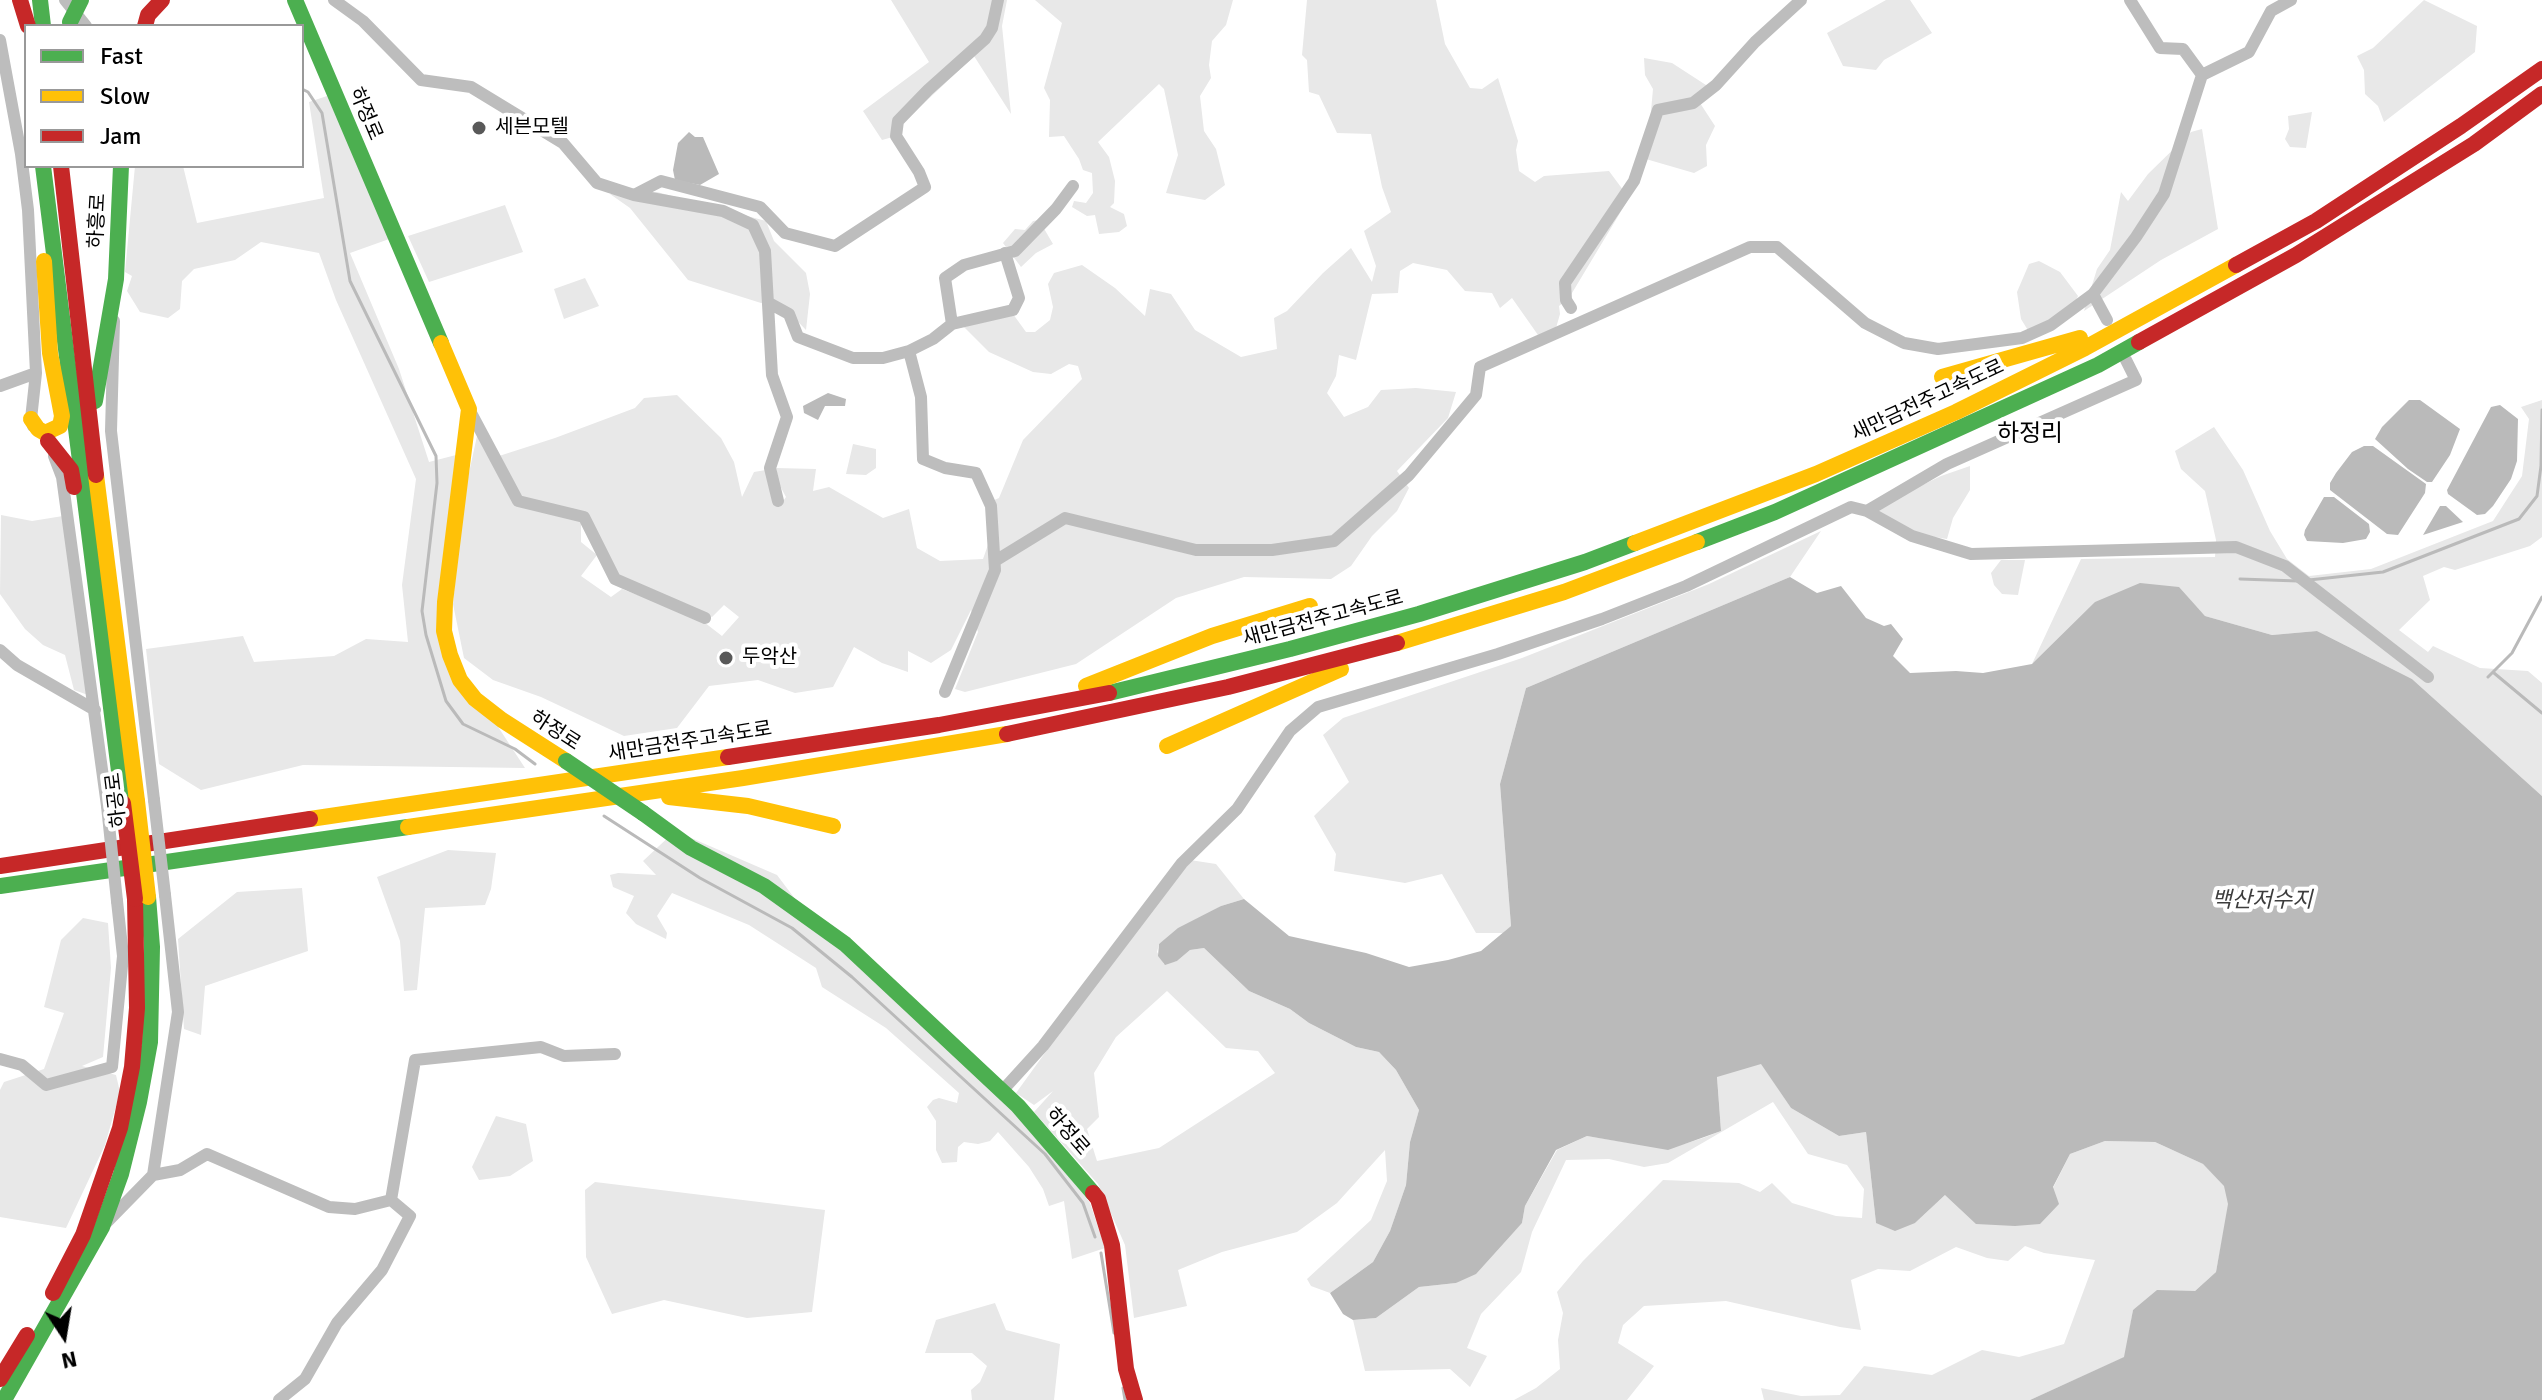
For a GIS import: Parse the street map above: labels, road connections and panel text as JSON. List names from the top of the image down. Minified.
{"streets":{"main road":["하정로","하흥로","새만금전주고속도로","하공로"]},"crossings":[["하흥로","하공로"]],"districts":["하정리"],"water":["백산저수지"],"places":["세븐모텔","두악산"],"legend":["Fast","Slow","Jam"],"north":"bottom"}
